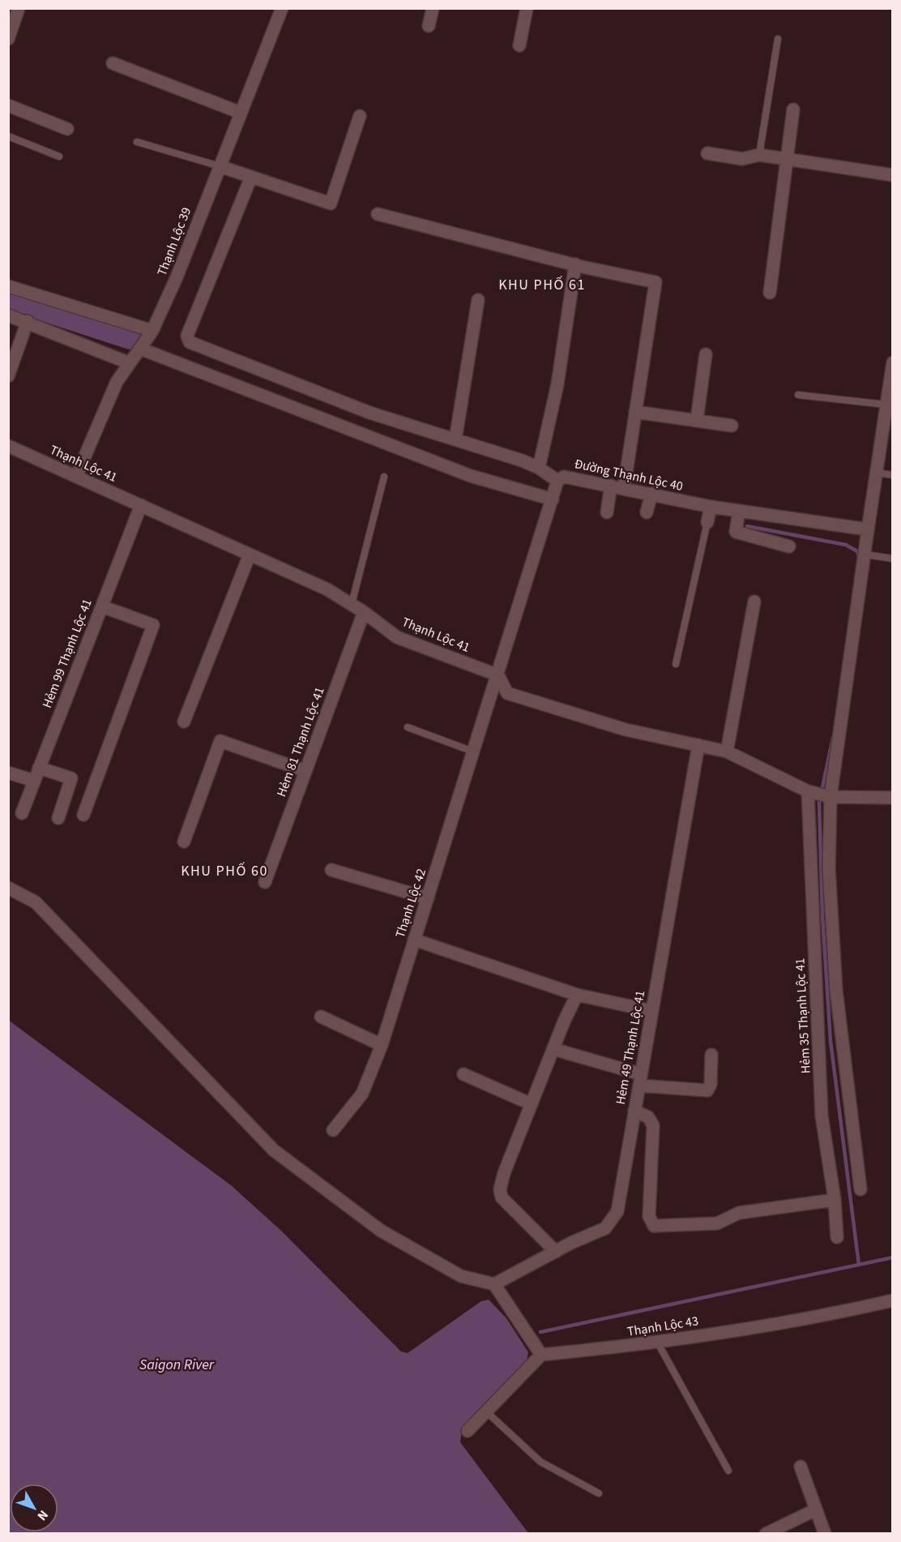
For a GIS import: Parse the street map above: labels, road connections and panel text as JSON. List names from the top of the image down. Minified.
{"streets":{"street":["Thạnh Lộc 39","Thạnh Lộc 41","Đường Thạnh Lộc 40","Hẻm 99 Thạnh Lộc 41","Hẻm 81 Thạnh Lộc 41","Thạnh Lộc 42","Hẻm 35 Thạnh Lộc 41","Hẻm 49 Thạnh Lộc 41","Thạnh Lộc 43"]},"crossings":[["Thạnh Lộc 39","Thạnh Lộc 41"],["Thạnh Lộc 41","Đường Thạnh Lộc 40"],["Thạnh Lộc 41","Hẻm 99 Thạnh Lộc 41"],["Thạnh Lộc 41","Hẻm 81 Thạnh Lộc 41"],["Thạnh Lộc 41","Thạnh Lộc 42"],["Đường Thạnh Lộc 40","Thạnh Lộc 42"]],"districts":["KHU PHỐ 61","KHU PHỐ 60"],"water":["Saigon River"],"north":"bottom right"}
